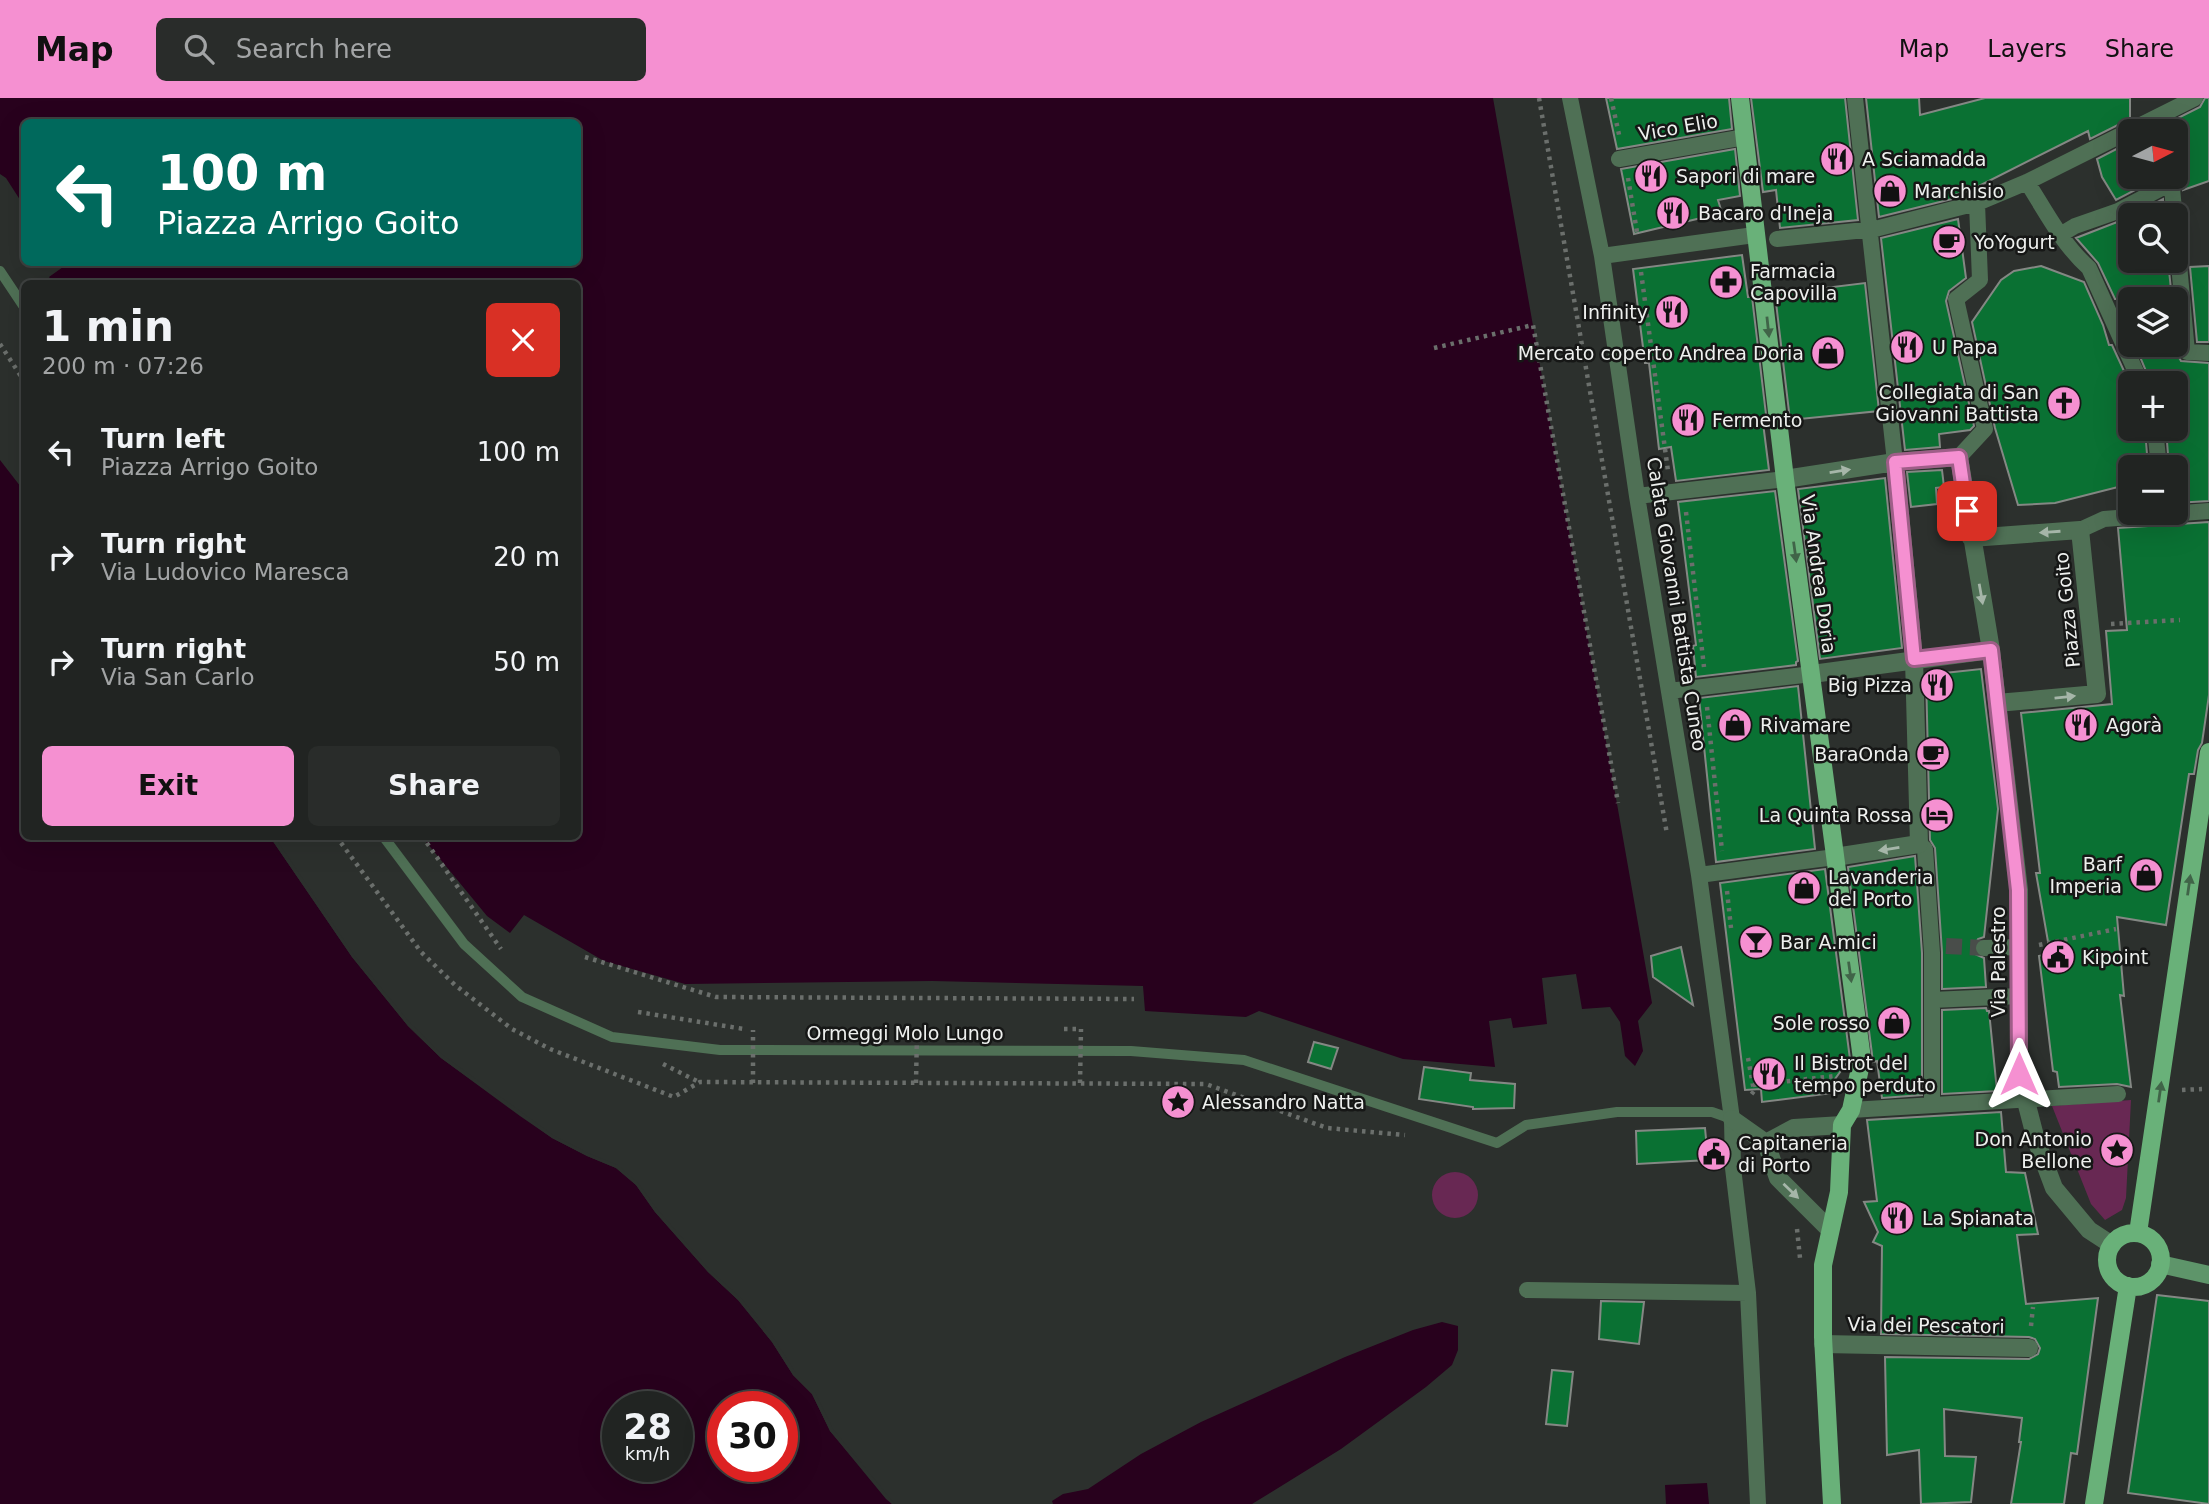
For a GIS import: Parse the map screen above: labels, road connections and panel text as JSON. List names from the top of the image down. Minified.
{"streets":{"main road":["Via Andrea Doria"],"street":["Vico Elio","Calata Giovanni Battista Cuneo","Piazza Goito","Via Palestro","Via dei Pescatori"],"lane":["Ormeggi Molo Lungo"]},"crossings":[["Vico Elio","Via Andrea Doria"],["Via Andrea Doria","Via dei Pescatori"],["Calata Giovanni Battista Cuneo","Ormeggi Molo Lungo"],["Piazza Goito","Via Palestro"]],"one_way":["Via Andrea Doria"],"places":{"restaurant":["A Sciamadda","Sapori di mare","Bacaro d'Ineja","Infinity","U Papa","Fermento","Big Pizza","Agorà","Il Bistrot del tempo perduto","La Spianata"],"shop":["Marchisio","Mercato coperto Andrea Doria","Rivamare","Barf Imperia","Lavanderia del Porto","Sole rosso"],"cafe":["YoYogurt","BaraOnda"],"pharmacy":["Farmacia Capovilla"],"church":["Collegiata di San Giovanni Battista"],"hotel":["La Quinta Rossa"],"bar":["Bar A.mici"],"public building":["Kipoint","Capitaneria di Porto"],"place":["Alessandro Natta","Don Antonio Bellone"]},"north":"right","page":{"header":"Map","search":"Search here","nav":["Map","Layers","Share"],"map_buttons":["+","−"],"turn":["100 m","Piazza Arrigo Goito"],"heading":["1 min","200 m · 07:26"],"list":[{"name":"Turn left","note":"Piazza Arrigo Goito","value":"100 m"},{"name":"Turn right","note":"Via Ludovico Maresca","value":"20 m"},{"name":"Turn right","note":"Via San Carlo","value":"50 m"}],"buttons":["Exit","Share"],"speed":"28 km/h","limit":"30"}}
